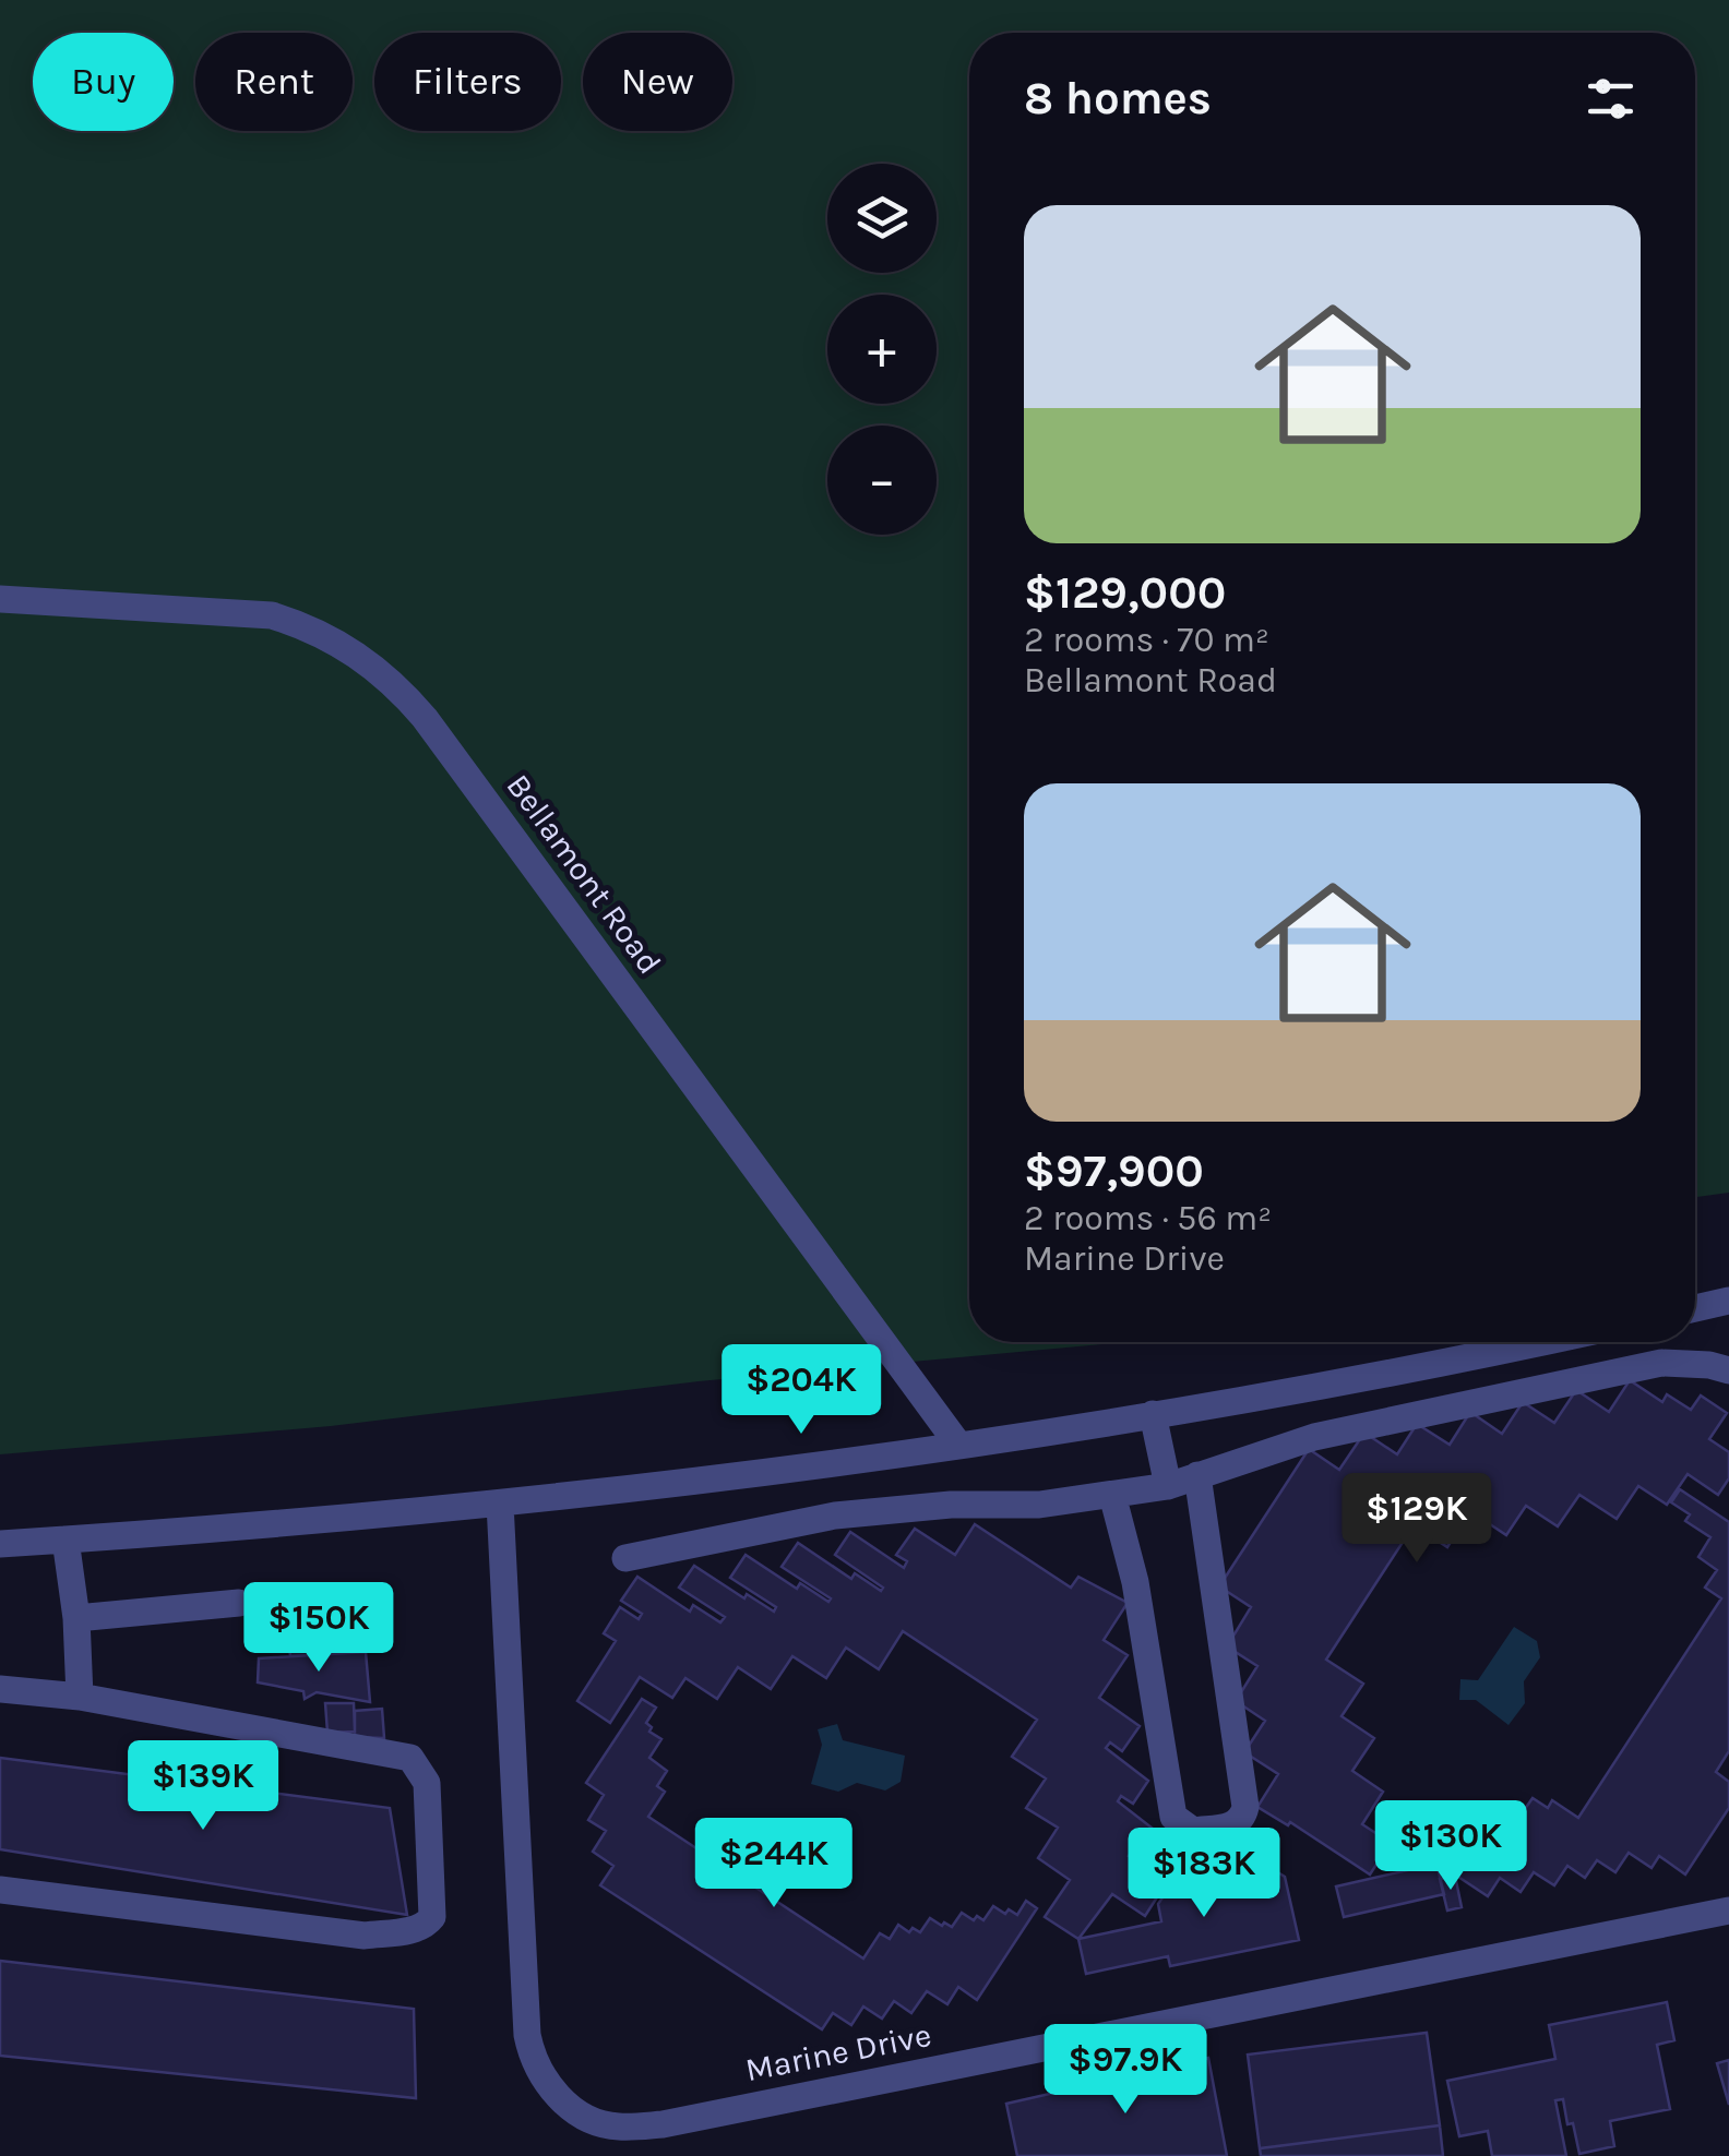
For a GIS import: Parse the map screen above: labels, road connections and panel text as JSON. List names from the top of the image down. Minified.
{"streets":{"street":["Bellamont Road","Marine Drive"]},"page":{"chip":["Buy","Rent","Filters","New"],"heading":"8 homes","map_buttons":["+","−"],"list":[{"name":"$129,000","note":"2 rooms · 70 m² · Bellamont Road"},{"name":"$97,900","note":"2 rooms · 56 m² · Marine Drive"}],"price":["$204K","$129K","$150K","$139K","$130K","$244K","$183K","$97.9K"]}}
